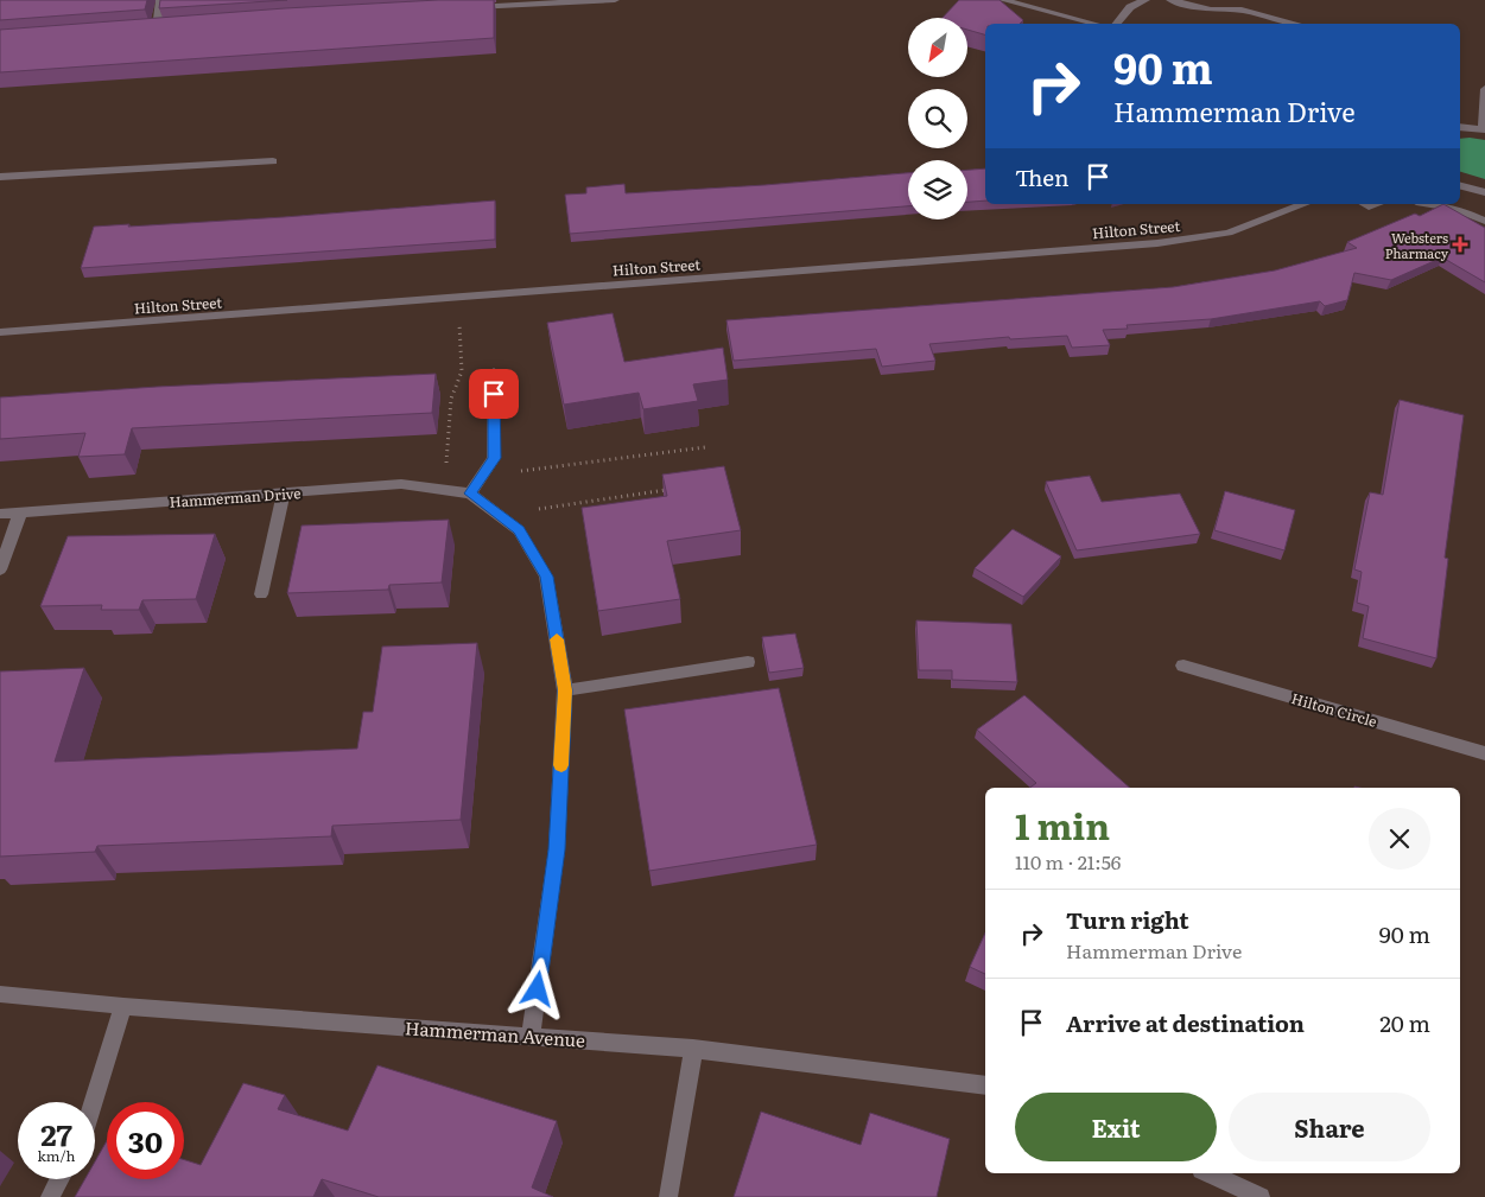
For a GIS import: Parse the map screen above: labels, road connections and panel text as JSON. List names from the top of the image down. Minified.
{"streets":{"street":["Hilton Street","Hammerman Drive","Hilton Circle","Hammerman Avenue"]},"crossings":[["Hammerman Drive","Hammerman Avenue"]],"places":{"health":["Websters Pharmacy"]},"north":"bottom left","page":{"turn":["90 m","Hammerman Drive"],"then":"Then","heading":["1 min","110 m · 21:56"],"list":[{"name":"Turn right","note":"Hammerman Drive","value":"90 m"},{"name":"Arrive at destination","value":"20 m"}],"buttons":["Exit","Share"],"speed":"27 km/h","limit":"30"}}
